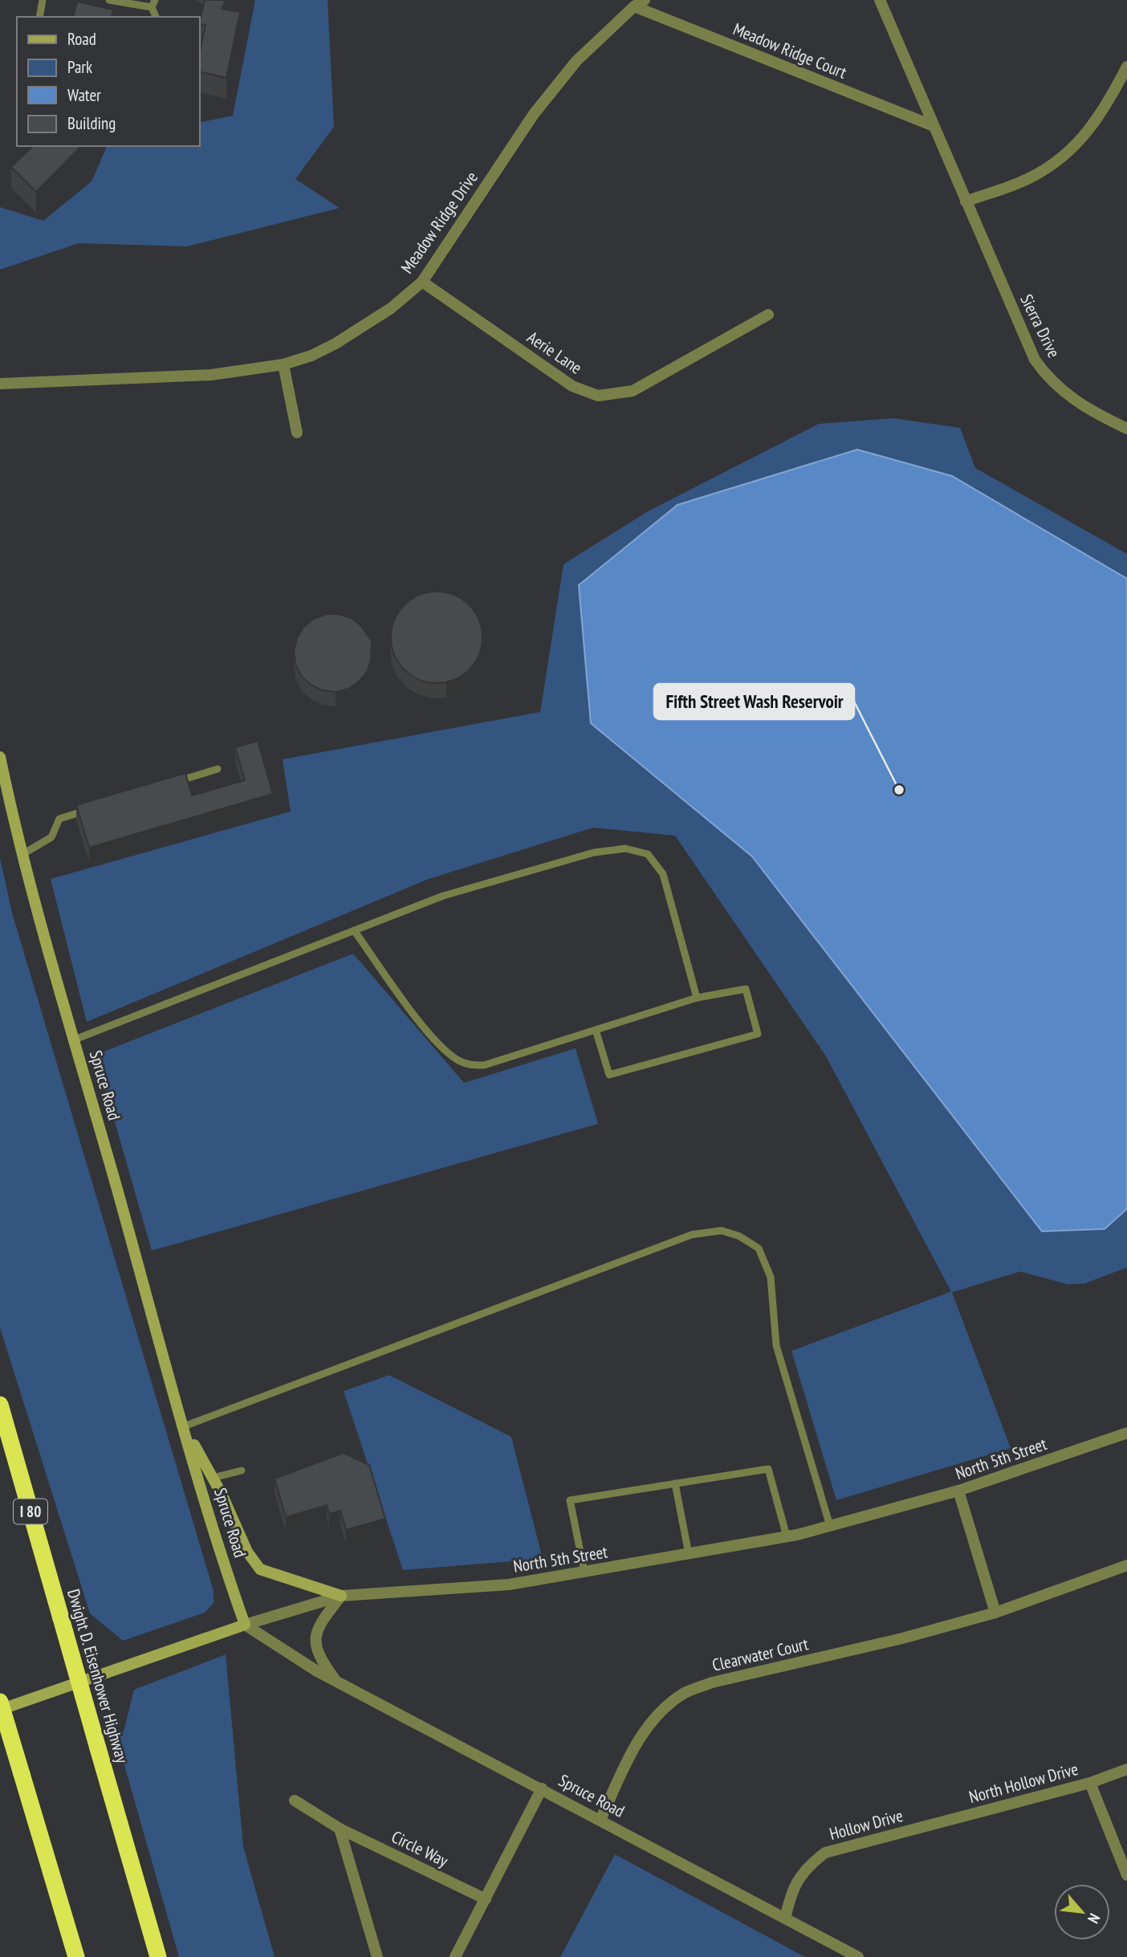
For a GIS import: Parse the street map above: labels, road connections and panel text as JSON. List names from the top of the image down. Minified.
{"streets":{"highway":["I 80","Dwight D. Eisenhower Highway"],"main road":["Spruce Road","North 5th Street"],"street":["Meadow Ridge Court","Meadow Ridge Drive","Sierra Drive","Aerie Lane","Clearwater Court","North Hollow Drive","Hollow Drive","Circle Way"]},"crossings":[["Meadow Ridge Court","Meadow Ridge Drive"],["Meadow Ridge Court","Sierra Drive"],["Meadow Ridge Drive","Aerie Lane"],["Spruce Road","North 5th Street"],["Spruce Road","Clearwater Court"],["Spruce Road","Hollow Drive"],["North Hollow Drive","Hollow Drive"]],"places":["Fifth Street Wash Reservoir"],"legend":["Road","Park","Water","Building"],"north":"bottom right"}
